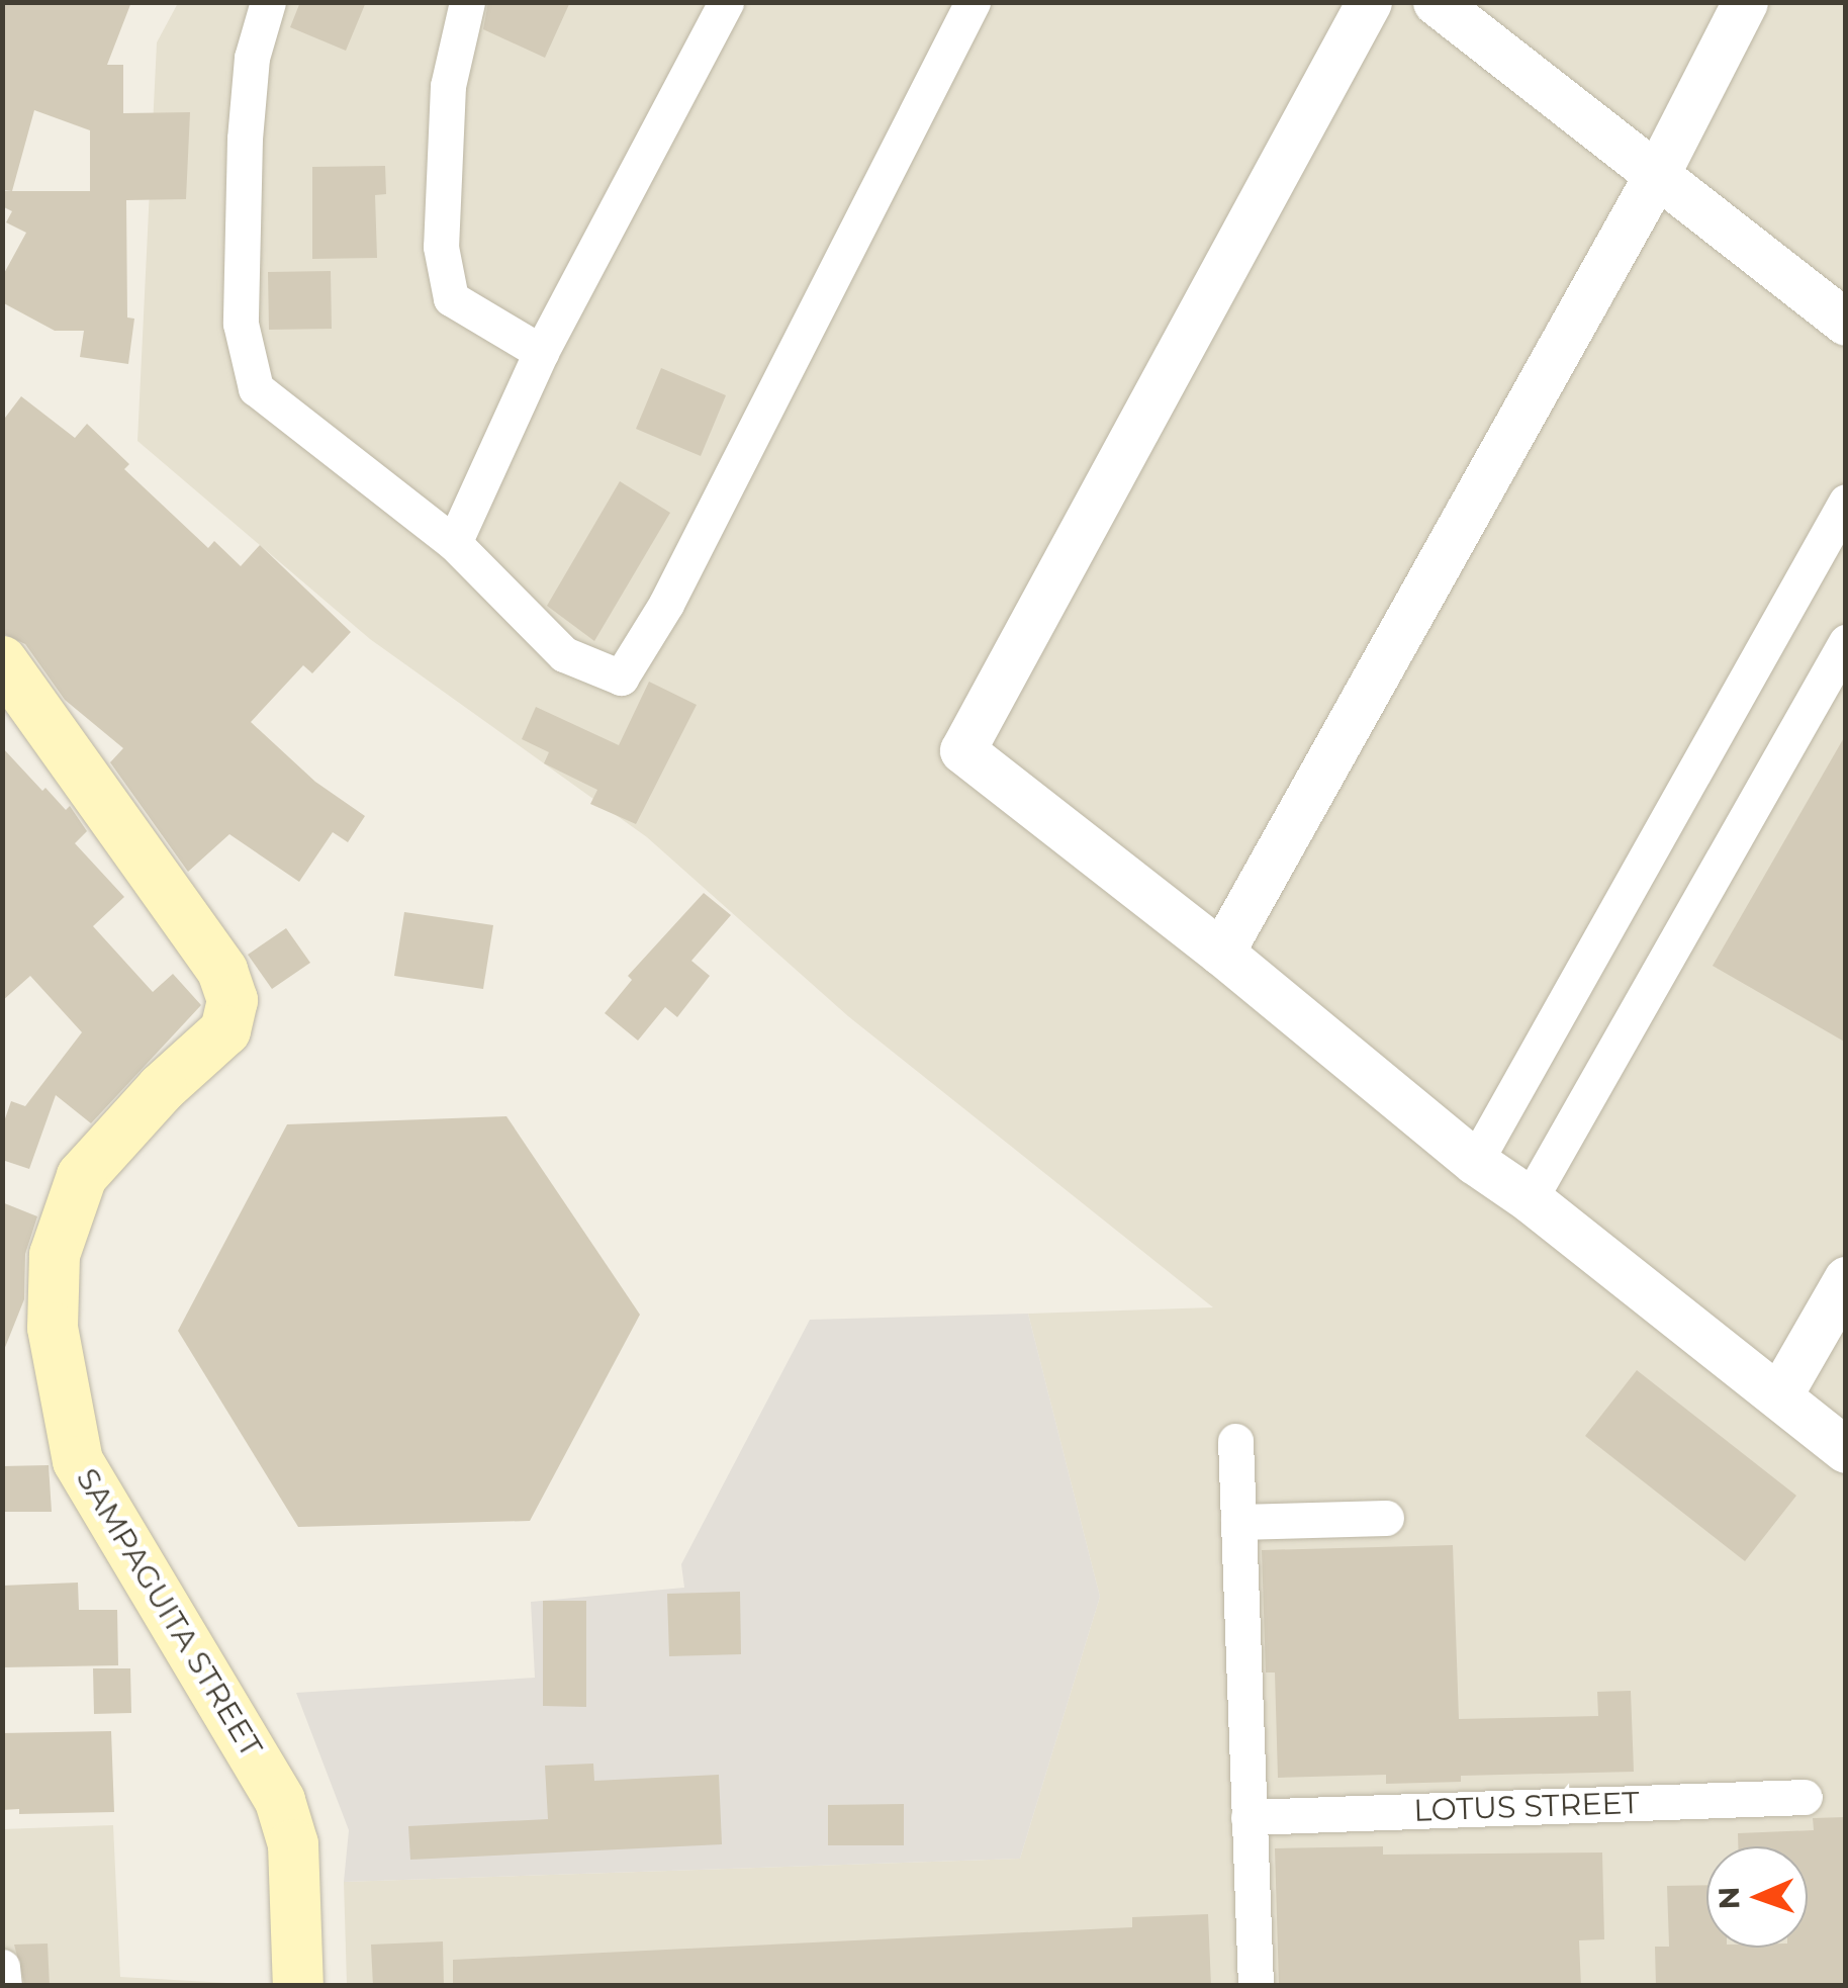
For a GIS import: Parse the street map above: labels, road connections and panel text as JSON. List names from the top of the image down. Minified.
{"streets":{"main road":["SAMPAGUITA STREET"],"street":["LOTUS STREET"]},"north":"left"}
